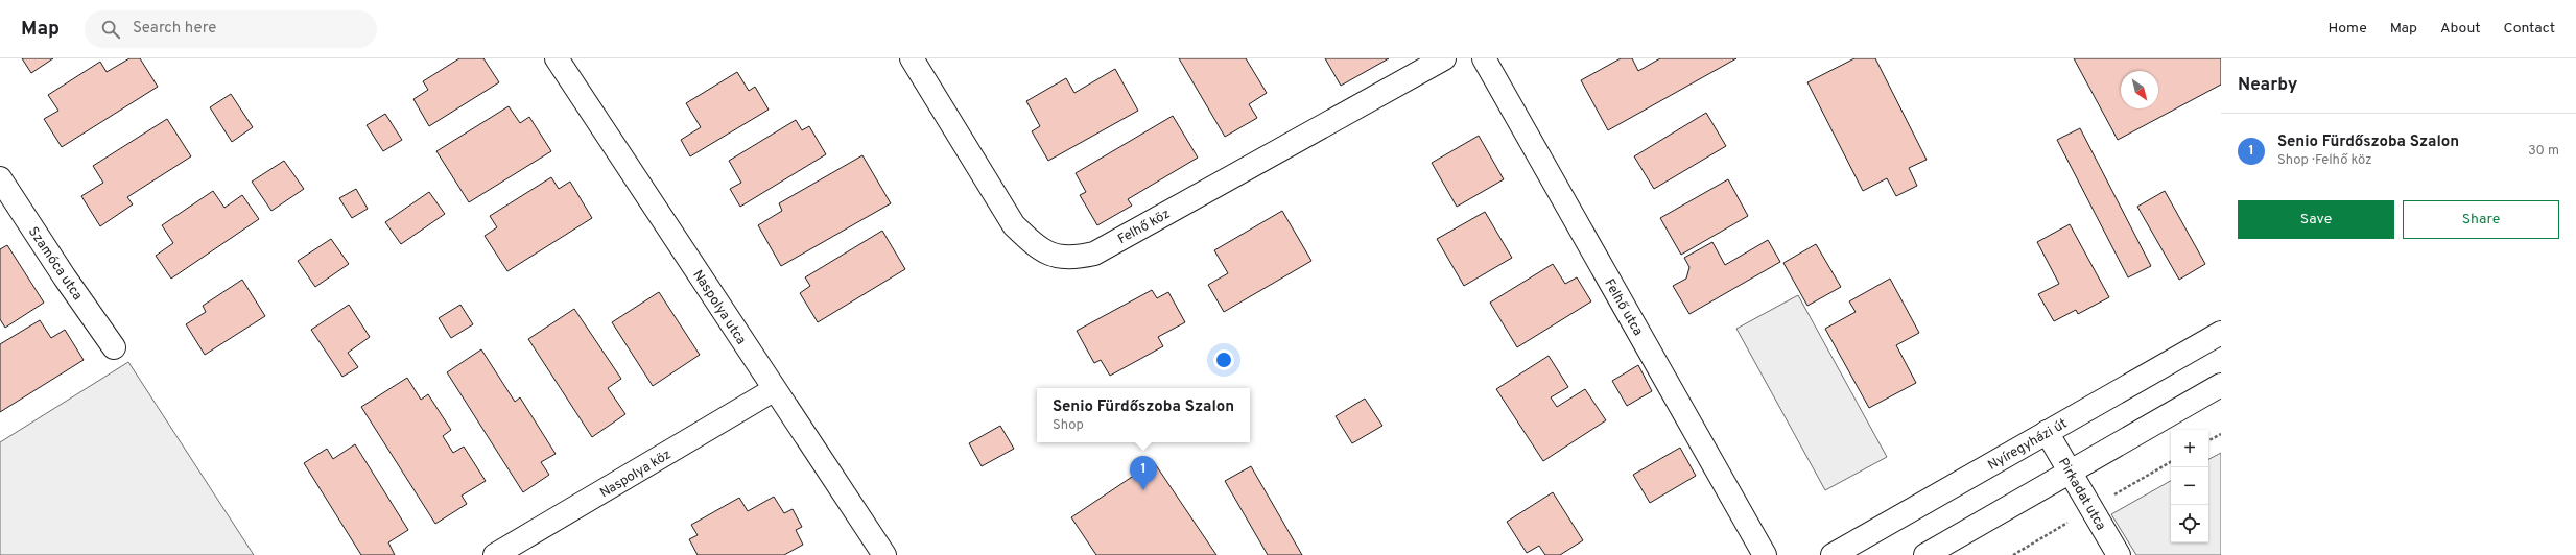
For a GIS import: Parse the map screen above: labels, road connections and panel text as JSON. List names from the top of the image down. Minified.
{"streets":{"street":["Felhő köz","Szamóca utca","Naspolya utca","Felhő utca","Nyíregyházi út","Naspolya köz","Pirkadat utca"]},"crossings":[["Naspolya utca","Naspolya köz"],["Nyíregyházi út","Pirkadat utca"]],"north":"bottom right","page":{"header":"Map","search":"Search here","nav":["Home","Map","About","Contact"],"heading":"Nearby","list":[{"mark":"1","name":"Senio Fürdőszoba Szalon","note":"Shop · Felhő köz","value":"30 m"}],"buttons":["Save","Share"],"popup":["Senio Fürdőszoba Szalon","Shop"],"map_buttons":["+","−"],"pins":"1"}}
